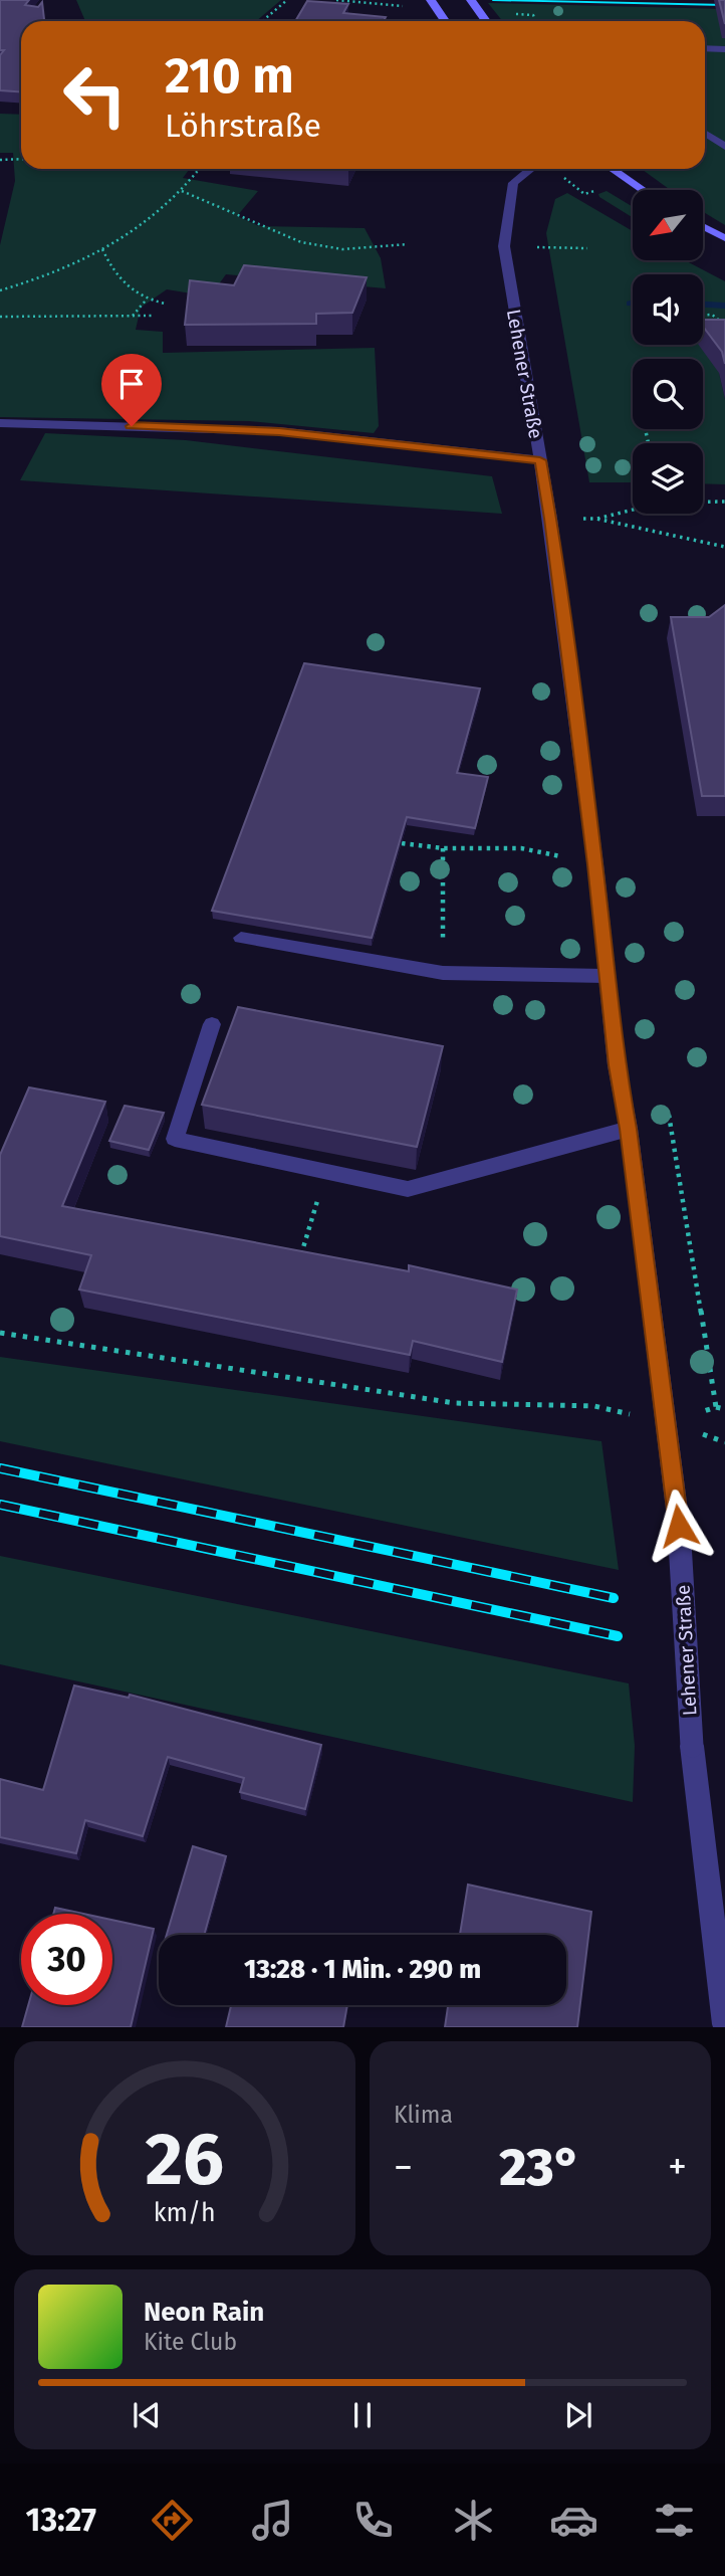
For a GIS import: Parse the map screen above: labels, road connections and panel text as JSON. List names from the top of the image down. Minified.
{"streets":{"street":["Lehener Straße"]},"north":"bottom left","page":{"turn":["210 m","Löhrstraße"],"limit":"30","trip":"13:28 · 1 Min. · 290 m","tile":"Klima","heat":["−","23°","+"],"song":["Neon Rain","Kite Club"],"tabs":"13:27","gauge":["26","km/h"]}}
